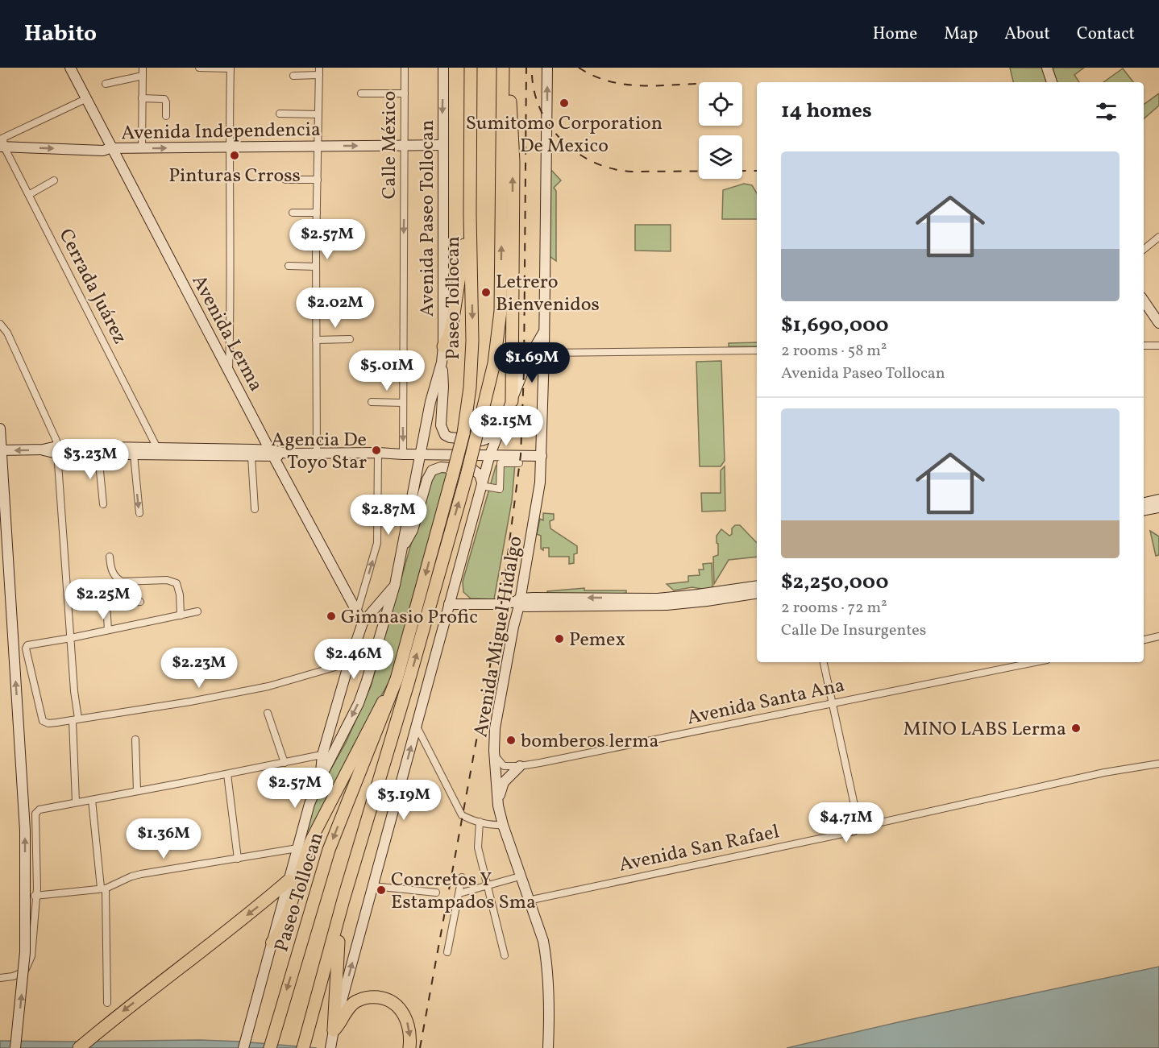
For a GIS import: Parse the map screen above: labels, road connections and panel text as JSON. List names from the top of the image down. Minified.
{"streets":{"highway":["Paseo Tollocan"],"main road":["Avenida Independencia","Avenida Paseo Tollocan","Avenida Lerma","Avenida Miguel Hidalgo"],"street":["Calle México","Cerrada Juárez","Avenida Santa Ana","Avenida San Rafael"]},"crossings":[["Avenida Independencia","Calle México"],["Avenida Independencia","Avenida Paseo Tollocan"],["Avenida Independencia","Cerrada Juárez"],["Avenida Independencia","Avenida Lerma"],["Avenida Miguel Hidalgo","Avenida Santa Ana"],["Avenida Miguel Hidalgo","Avenida San Rafael"]],"one_way":["Avenida Independencia","Calle México"],"places":["Sumitomo Corporation De Mexico","Pinturas Crross","Letrero Bienvenidos","Agencia De Toyo Star","Gimnasio Profic","Pemex","MINO LABS Lerma","bomberos lerma","Concretos Y Estampados Sma"],"page":{"header":"Habito","nav":["Home","Map","About","Contact"],"heading":"14 homes","list":[{"name":"$1,690,000","note":"2 rooms · 58 m² · Avenida Paseo Tollocan"},{"name":"$2,250,000","note":"2 rooms · 72 m² · Calle De Insurgentes"}],"price":["$2.57M","$2.02M","$1.69M","$5.01M","$2.15M","$3.23M","$2.87M","$2.25M","$2.46M","$2.23M","$2.57M","$3.19M","$4.71M","$1.36M"]}}
